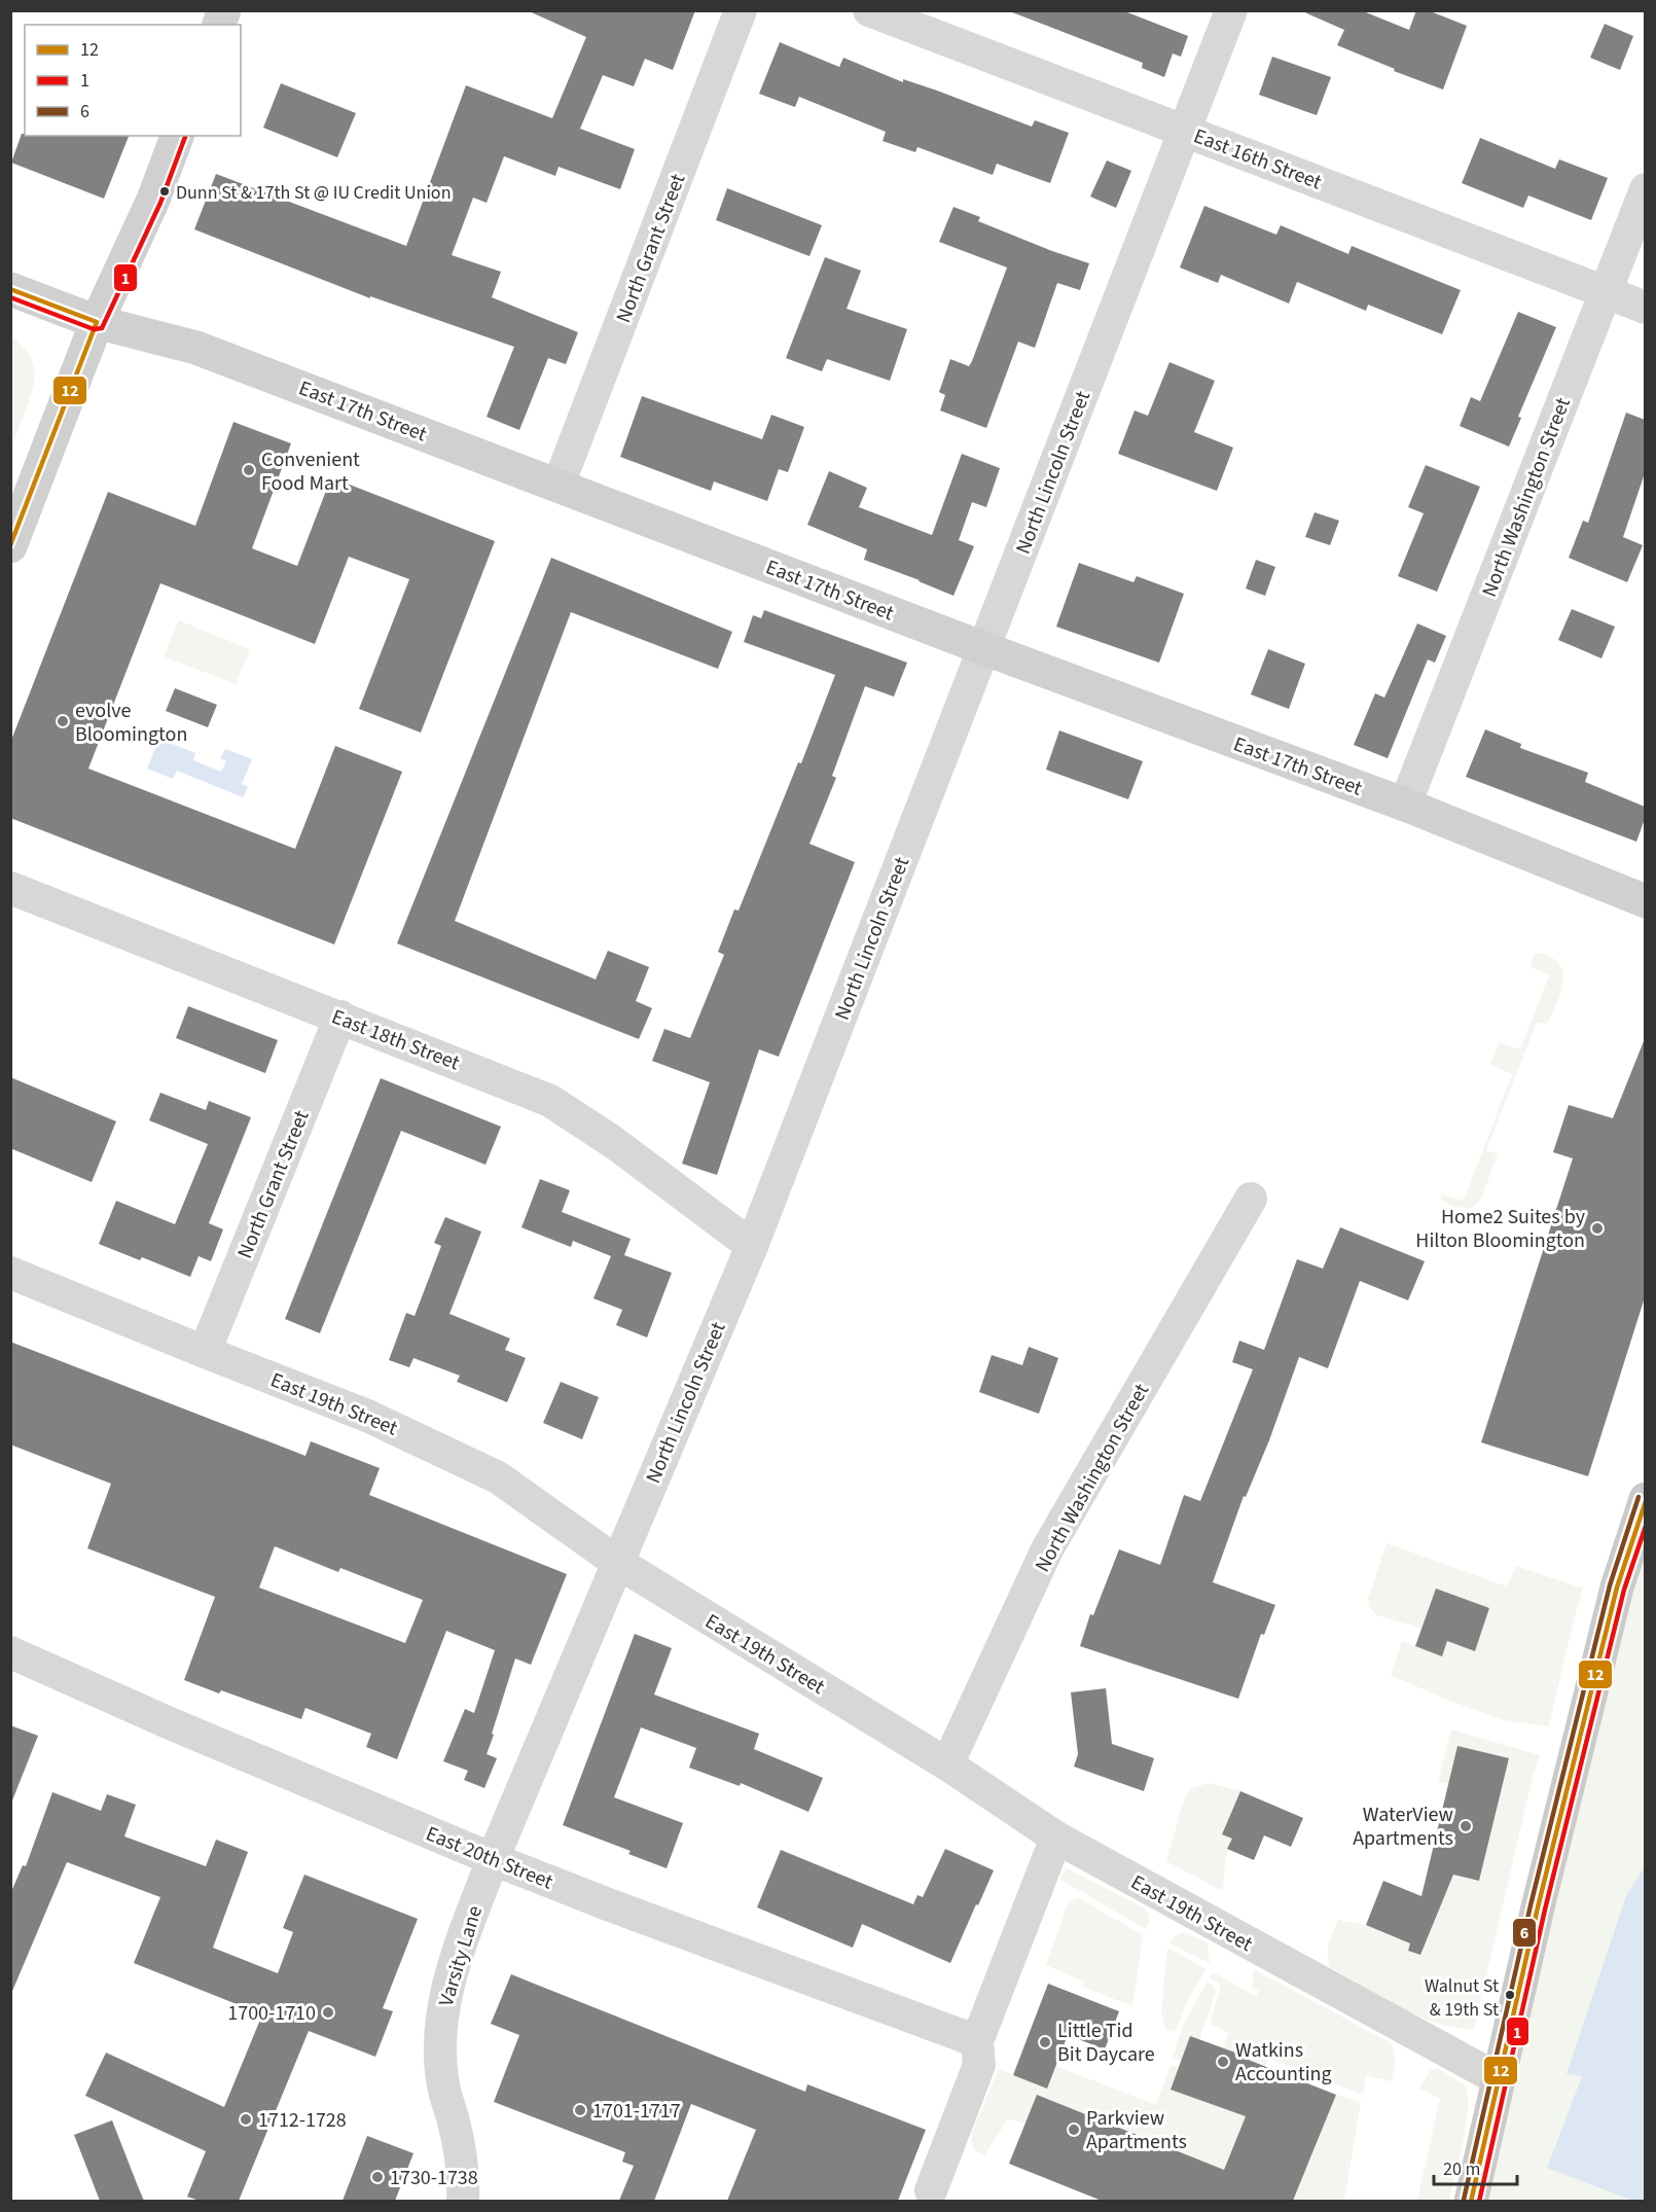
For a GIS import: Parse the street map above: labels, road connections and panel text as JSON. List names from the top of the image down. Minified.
{"streets":{"main road":["East 17th Street"],"street":["East 16th Street","North Grant Street","North Lincoln Street","North Washington Street","East 18th Street","East 19th Street","East 20th Street","Varsity Lane"]},"crossings":[["East 16th Street","North Lincoln Street"],["East 16th Street","North Washington Street"],["North Grant Street","East 17th Street"],["North Grant Street","East 18th Street"],["North Grant Street","East 19th Street"],["East 17th Street","North Lincoln Street"],["East 17th Street","North Washington Street"],["North Lincoln Street","East 18th Street"],["North Lincoln Street","East 19th Street"],["North Lincoln Street","East 20th Street"],["North Lincoln Street","Varsity Lane"],["North Washington Street","East 19th Street"],["East 20th Street","Varsity Lane"]],"places":["Dunn St & 17th St @ IU Credit Union","Convenient Food Mart","evolve Bloomington","Home2 Suites by Hilton Bloomington","WaterView Apartments","Walnut St & 19th St","1700-1710","Little Tid Bit Daycare","Watkins Accounting","1701-1717","1712-1728","Parkview Apartments","1730-1738"],"lines":["transit line 1","transit line 12","transit line 6"],"legend":["12","1","6"],"scale_bar":"20 m"}
